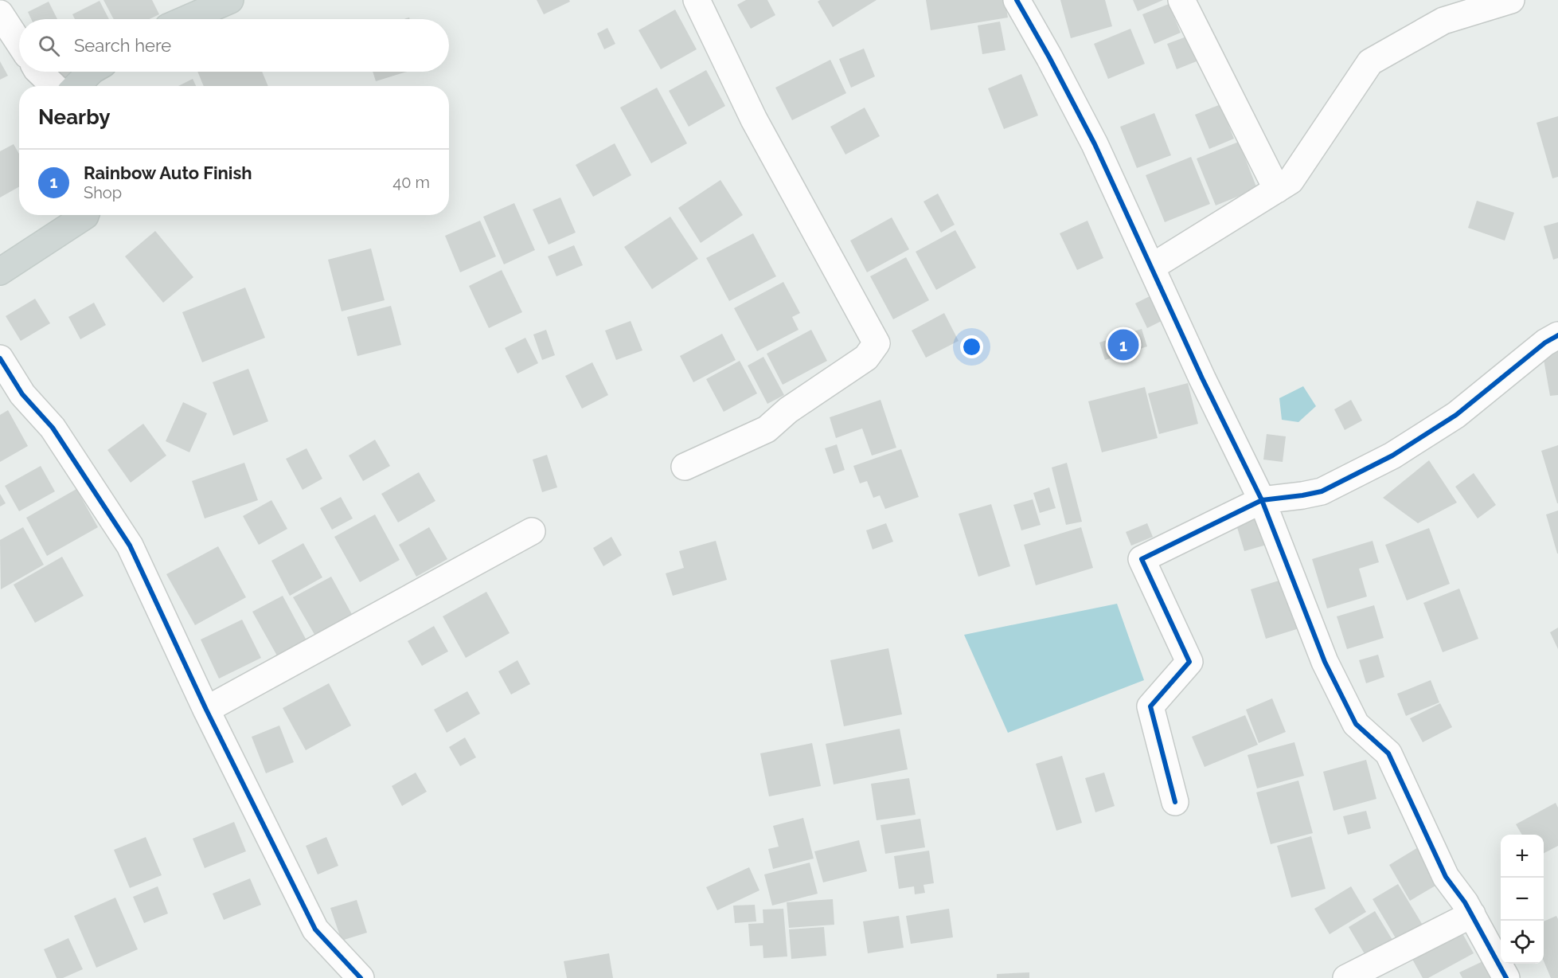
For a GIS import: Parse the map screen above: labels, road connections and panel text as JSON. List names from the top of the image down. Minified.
{"page":{"search":"Search here","heading":"Nearby","list":[{"mark":"1","name":"Rainbow Auto Finish","note":"Shop","value":"40 m"}],"pins":"1","map_buttons":["+","−"]}}
